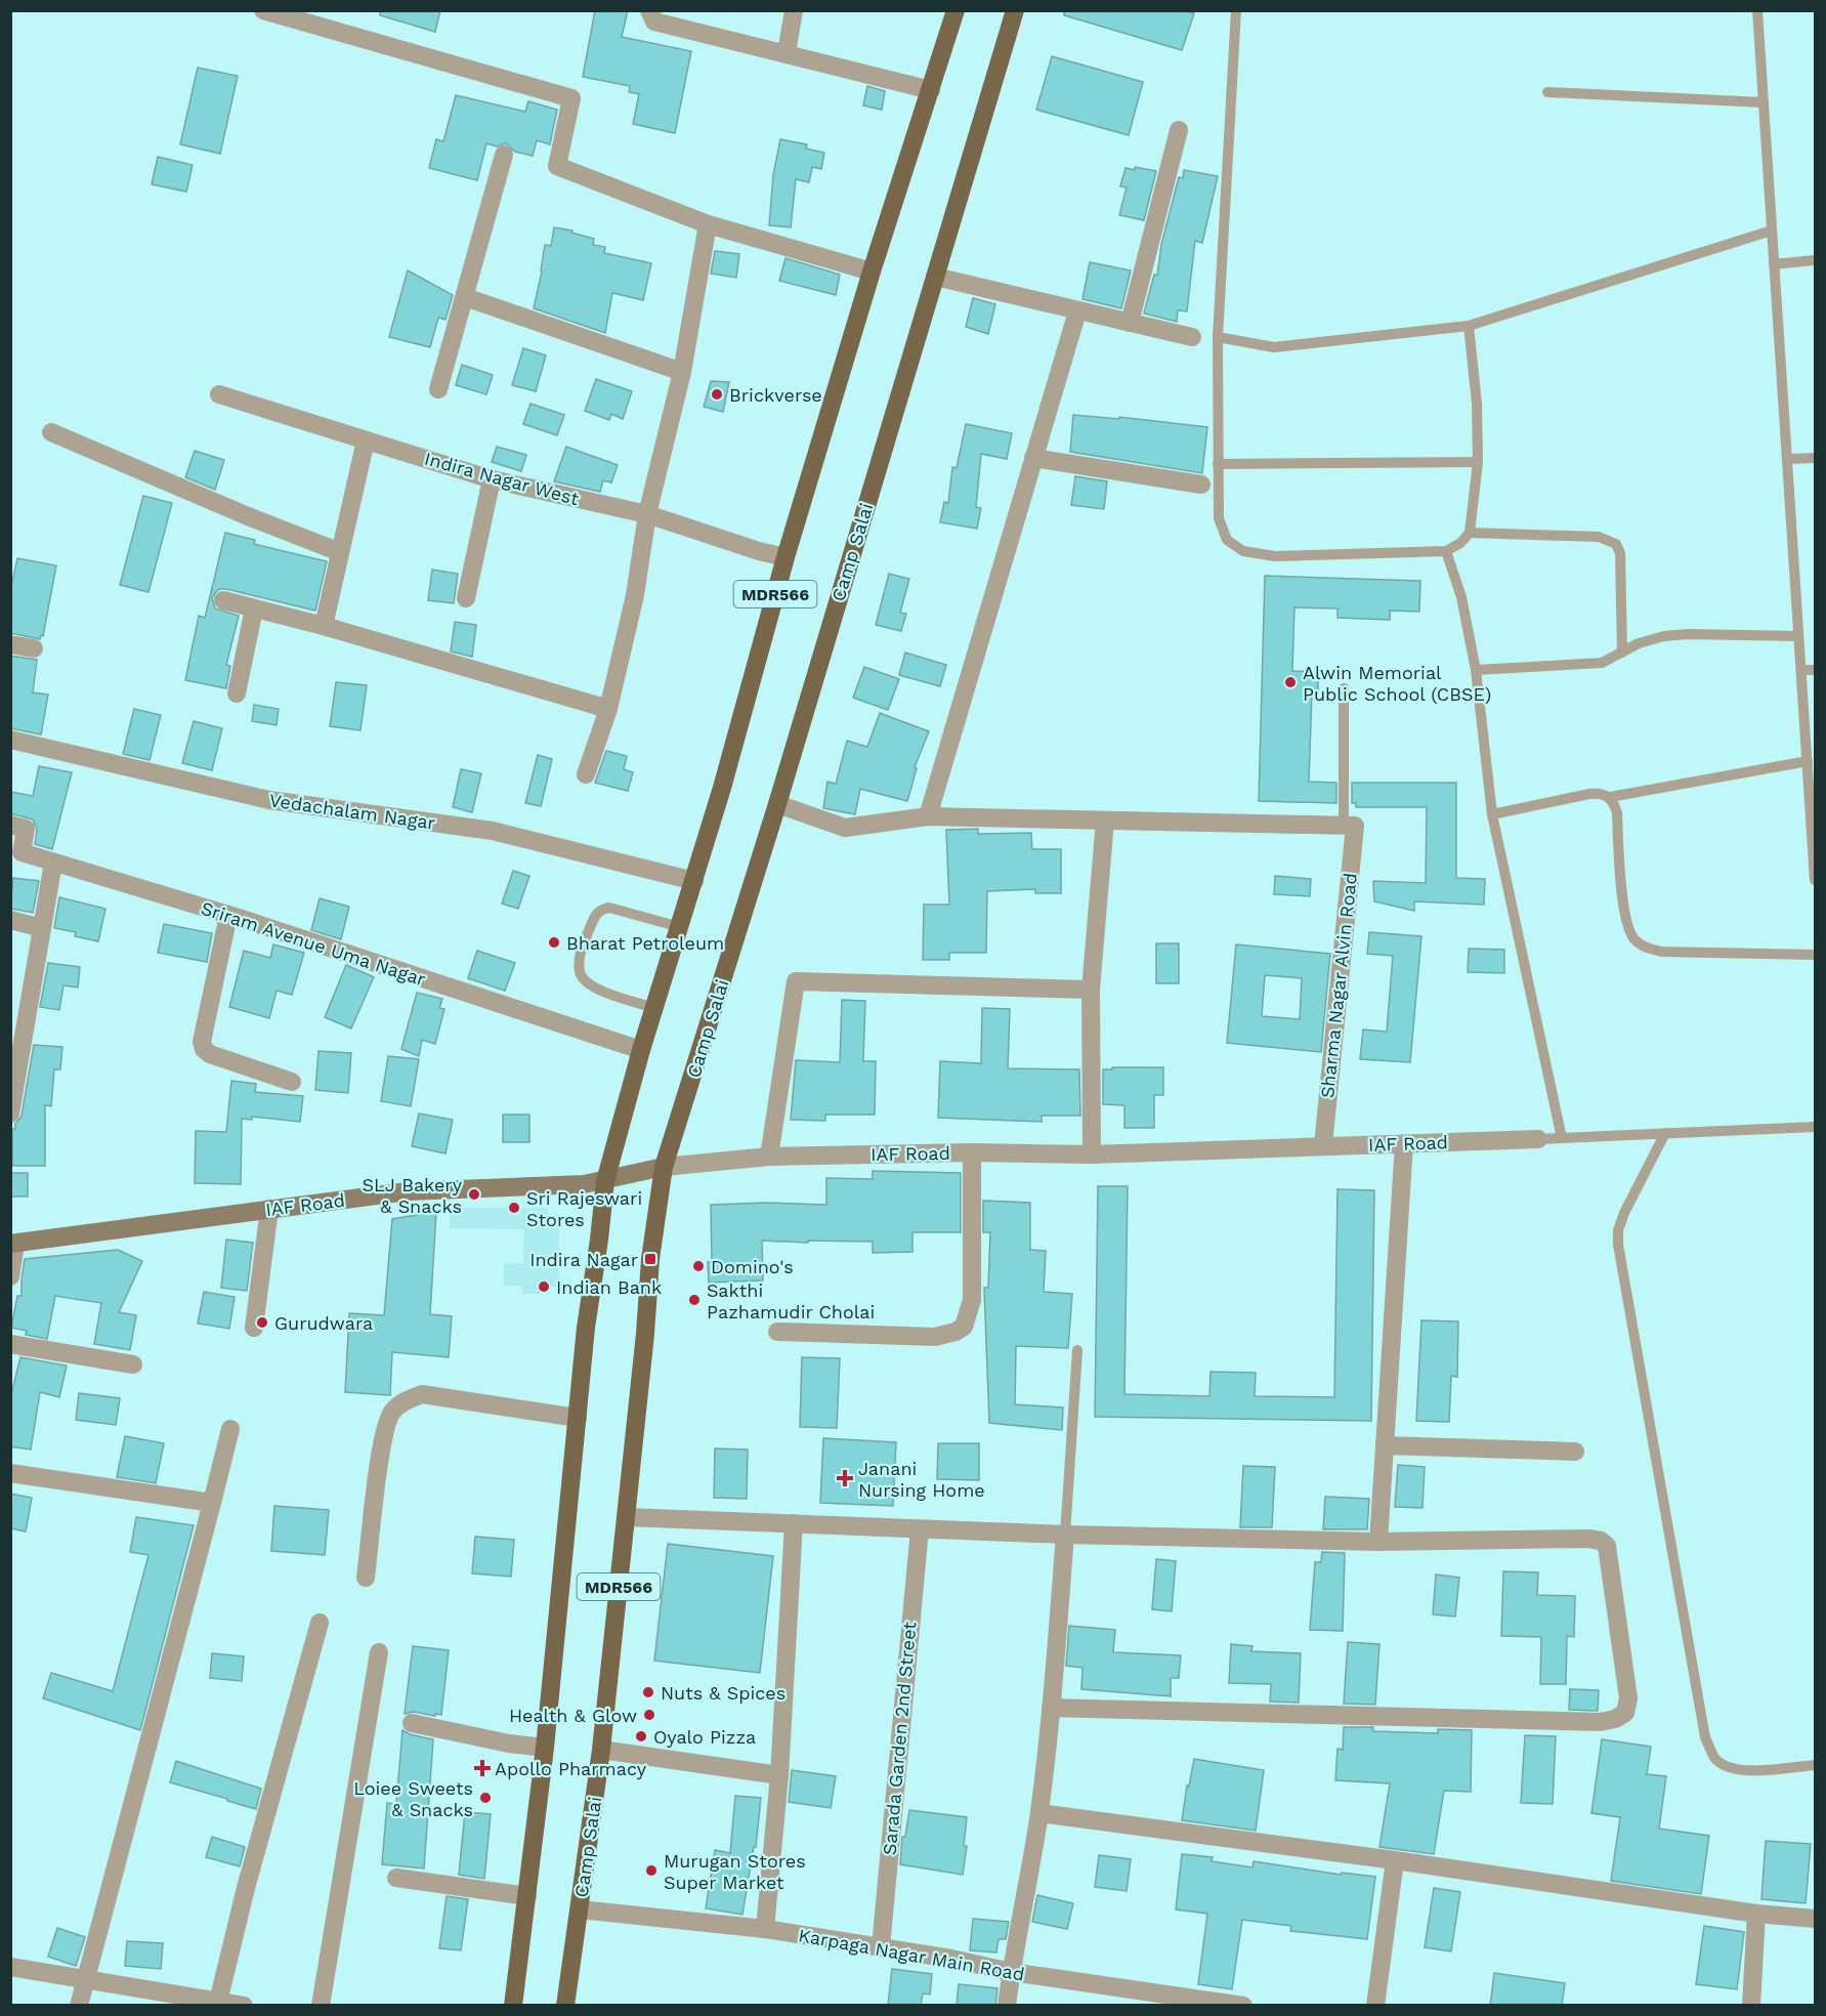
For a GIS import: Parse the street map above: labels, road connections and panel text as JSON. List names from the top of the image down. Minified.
{"streets":{"main road":["Camp Salai","MDR566"],"street":["Indira Nagar West","Vedachalam Nagar","Sriram Avenue Uma Nagar","Sharma Nagar Alvin Road","IAF Road","Sarada Garden 2nd Street","Karpaga Nagar Main Road"]},"crossings":[["Indira Nagar West","MDR566"],["Camp Salai","IAF Road"],["Camp Salai","Karpaga Nagar Main Road"],["MDR566","Vedachalam Nagar"],["MDR566","Sriram Avenue Uma Nagar"],["MDR566","IAF Road"],["Sharma Nagar Alvin Road","IAF Road"],["Sarada Garden 2nd Street","Karpaga Nagar Main Road"]],"places":{"other":["Brickverse","Alwin Memorial Public School (CBSE)","Bharat Petroleum","SLJ Bakery & Snacks","Sri Rajeswari Stores","Domino's","Indian Bank","Sakthi Pazhamudir Cholai","Gurudwara","Nuts & Spices","Health & Glow","Oyalo Pizza","Loiee Sweets & Snacks","Murugan Stores Super Market"],"transit":["Indira Nagar"],"health":["Janani Nursing Home","Apollo Pharmacy"]}}
